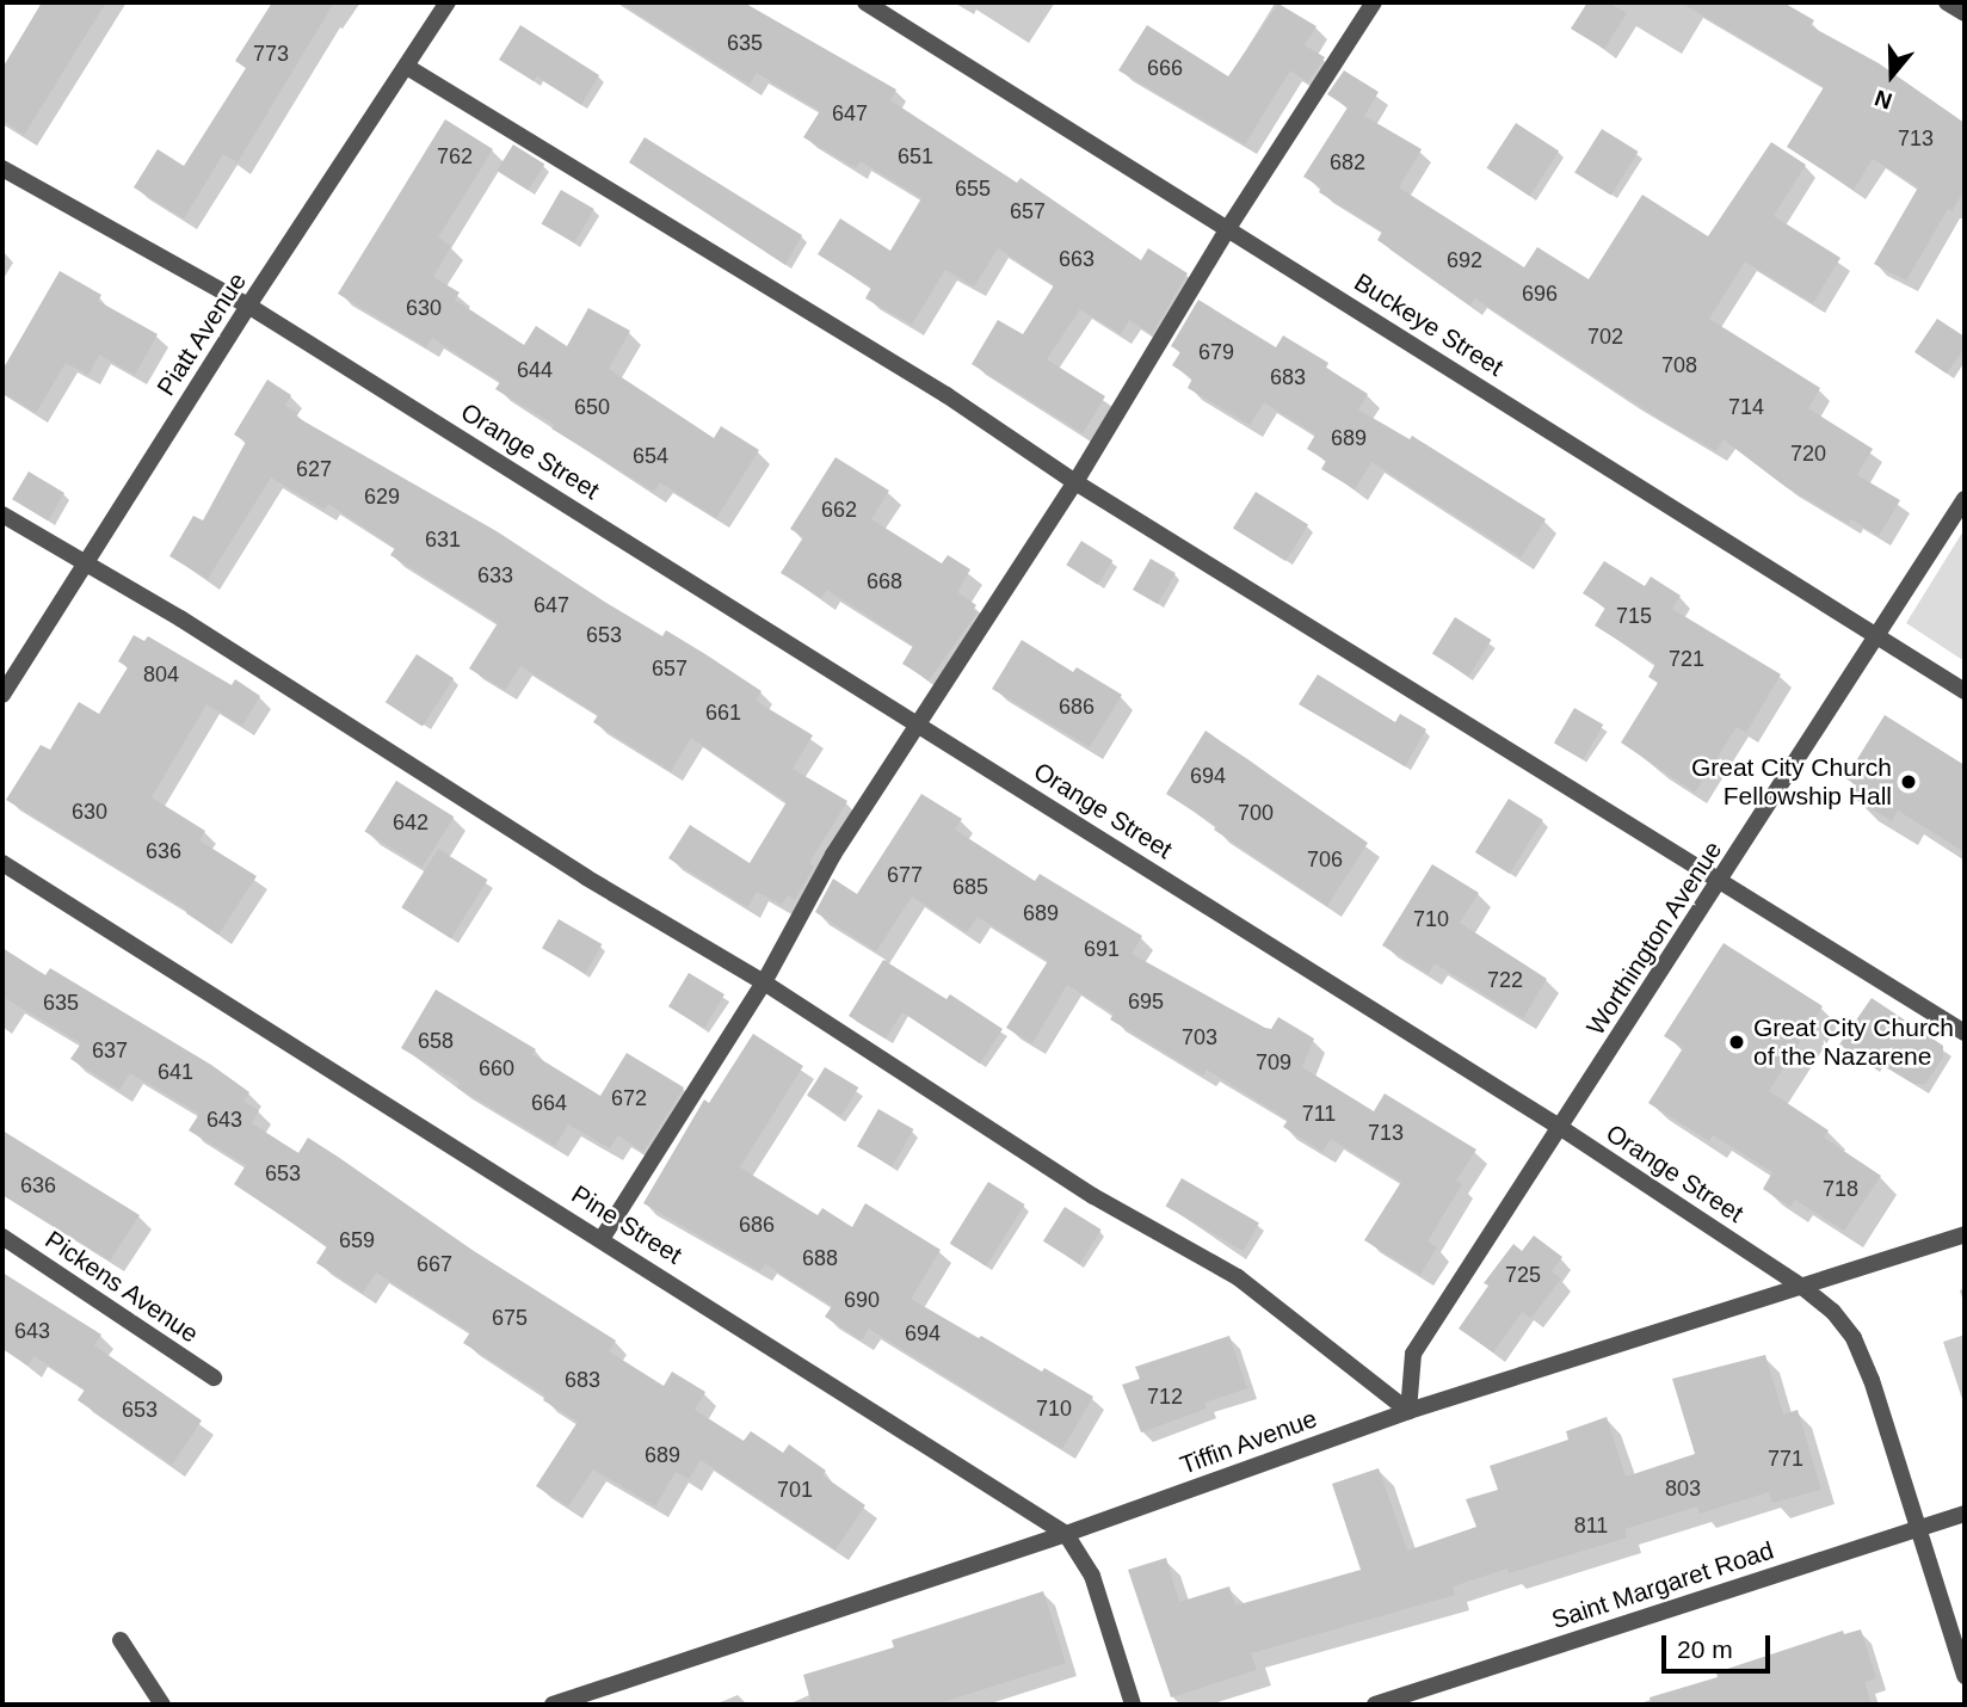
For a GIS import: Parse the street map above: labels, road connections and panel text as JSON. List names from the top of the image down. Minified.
{"streets":{"street":["Buckeye Street","Piatt Avenue","Orange Street","Worthington Avenue","Pine Street","Pickens Avenue","Tiffin Avenue","Saint Margaret Road"]},"crossings":[["Buckeye Street","Worthington Avenue"],["Piatt Avenue","Orange Street"],["Orange Street","Worthington Avenue"],["Orange Street","Tiffin Avenue"],["Orange Street","Saint Margaret Road"],["Worthington Avenue","Tiffin Avenue"],["Pine Street","Tiffin Avenue"]],"places":["Great City Church Fellowship Hall","Great City Church of the Nazarene"],"house_numbers":["635","773","666","647","713","762","651","682","655","657","663","692","696","630","702","679","708","644","683","650","714","689","720","654","627","629","662","631","633","668","647","715","653","721","657","804","686","661","694","630","700","642","636","706","677","685","689","710","691","722","695","635","703","658","637","709","660","641","672","664","711","643","713","653","636","718","686","659","688","667","725","690","675","643","694","683","712","710","653","689","771","803","701","811"],"scale_bar":"20 m","north":"bottom"}
